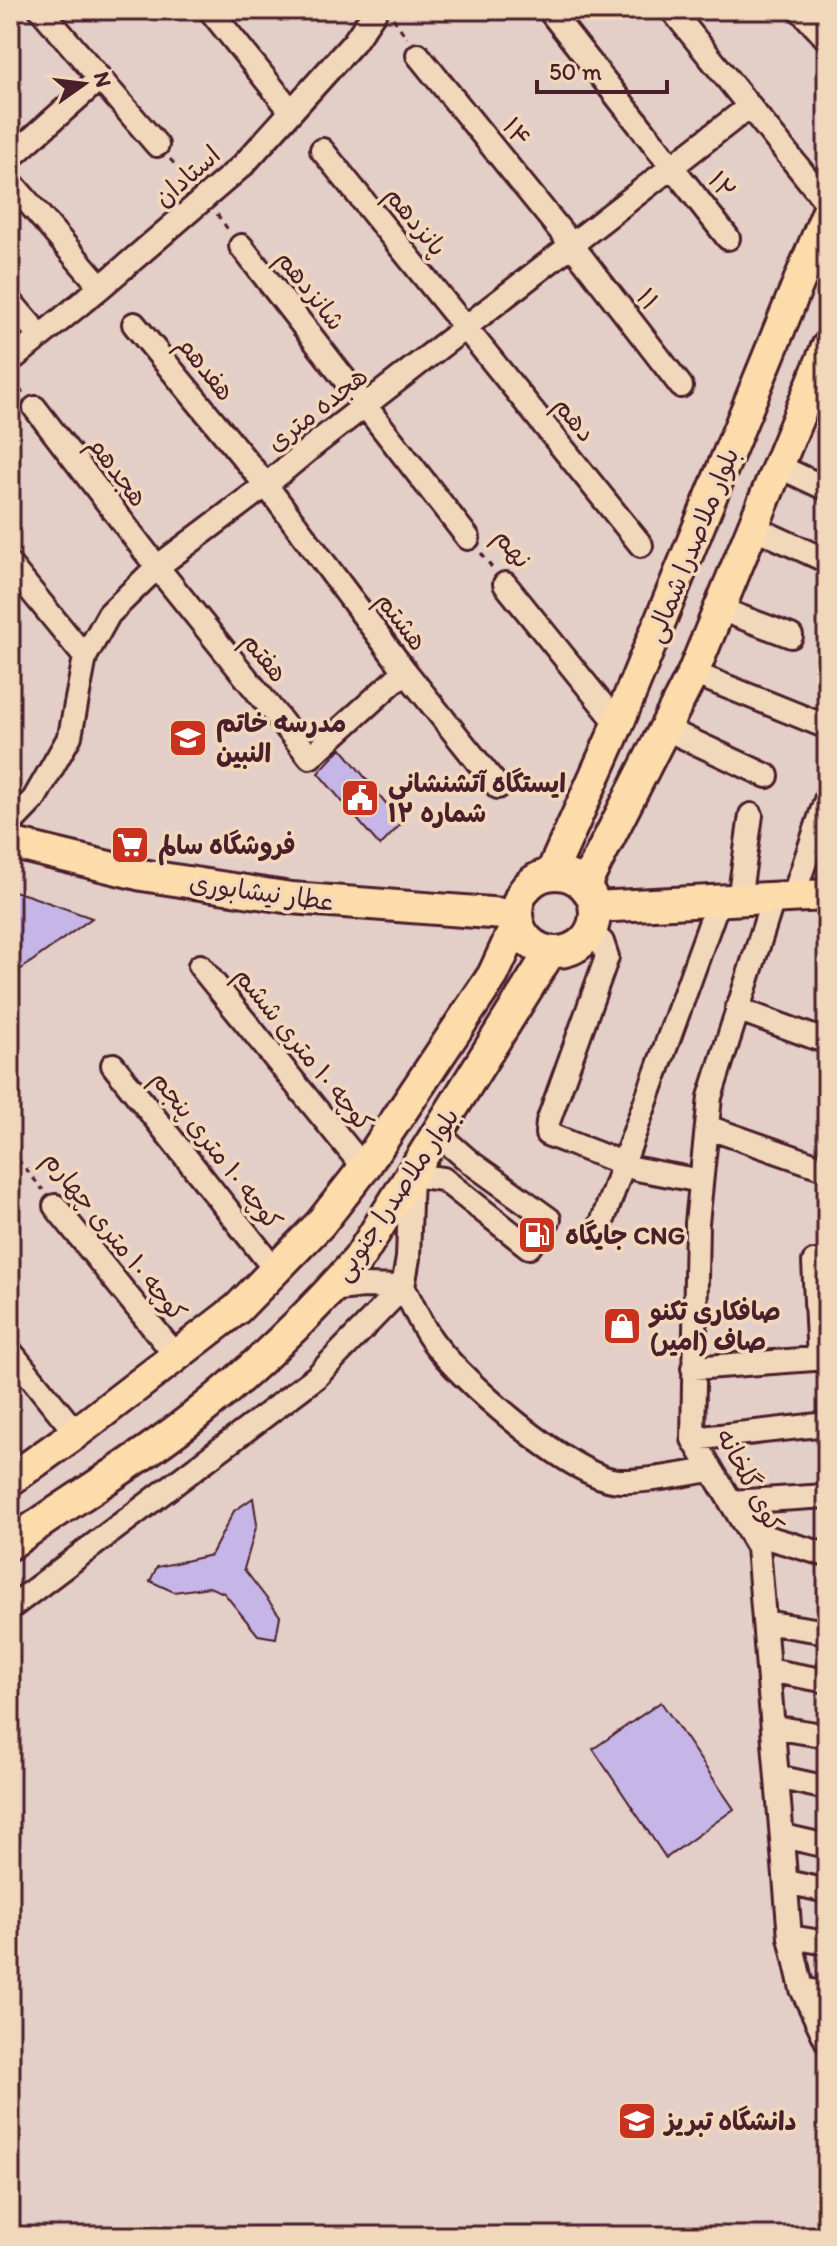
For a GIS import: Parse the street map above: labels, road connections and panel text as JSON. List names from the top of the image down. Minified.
{"streets":{"main road":["بلوار ملاصدرا شمالی","عطار نیشابوری","بلوار ملاصدرا جنوبی"],"street":["۱۴","استادان","۱۲","پانزدهم","شانزدهم","۱۱","هفدهم","هجده متری","دهم","هجدهم","نهم","هشتم","هفتم","کوچه ۱۰ متری ششم","کوچه ۱۰ متری پنجم","کوچه ۱۰ متری چهارم","کوی گلخانه"]},"crossings":[["۱۴","۱۱"],["۱۴","هجده متری"],["۱۲","هجده متری"],["پانزدهم","هجده متری"],["پانزدهم","دهم"],["شانزدهم","هجده متری"],["شانزدهم","نهم"],["۱۱","هجده متری"],["هفدهم","هجده متری"],["هفدهم","هشتم"],["هجده متری","دهم"],["هجده متری","هجدهم"],["هجده متری","نهم"],["هجده متری","هشتم"],["هجده متری","هفتم"],["هجدهم","هفتم"],["بلوار ملاصدرا شمالی","نهم"],["بلوار ملاصدرا شمالی","عطار نیشابوری"],["بلوار ملاصدرا شمالی","بلوار ملاصدرا جنوبی"],["هشتم","هفتم"],["عطار نیشابوری","بلوار ملاصدرا جنوبی"],["کوچه ۱۰ متری ششم","بلوار ملاصدرا جنوبی"],["کوچه ۱۰ متری پنجم","بلوار ملاصدرا جنوبی"],["بلوار ملاصدرا جنوبی","کوچه ۱۰ متری چهارم"]],"places":{"school or university":["مدرسه خاتم النبین","دانشگاه تبریز"],"public building":["ایستگاه آتشنشانی شماره ۱۲"],"supermarket":["فروشگاه سالم"],"fuel station":["جایگاه CNG"],"shop":["صافکاری تکنو صاف (امیر)"]},"scale_bar":"50 m","north":"right"}
